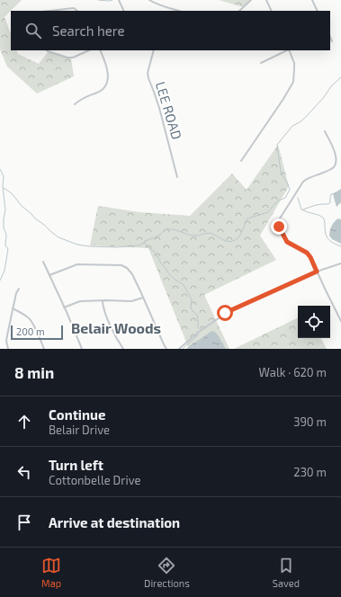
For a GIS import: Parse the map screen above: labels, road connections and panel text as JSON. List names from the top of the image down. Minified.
{"streets":{"street":["LEE ROAD"]},"districts":["Belair Woods"],"scale_bar":"200 m","page":{"search":"Search here","scale":"200 m","heading":["8 min","Walk · 620 m"],"list":[["Continue","Belair Drive","390 m"],["Turn left","Cottonbelle Drive","230 m"],"Arrive at destination"],"nav":["Map","Directions","Saved"]}}
